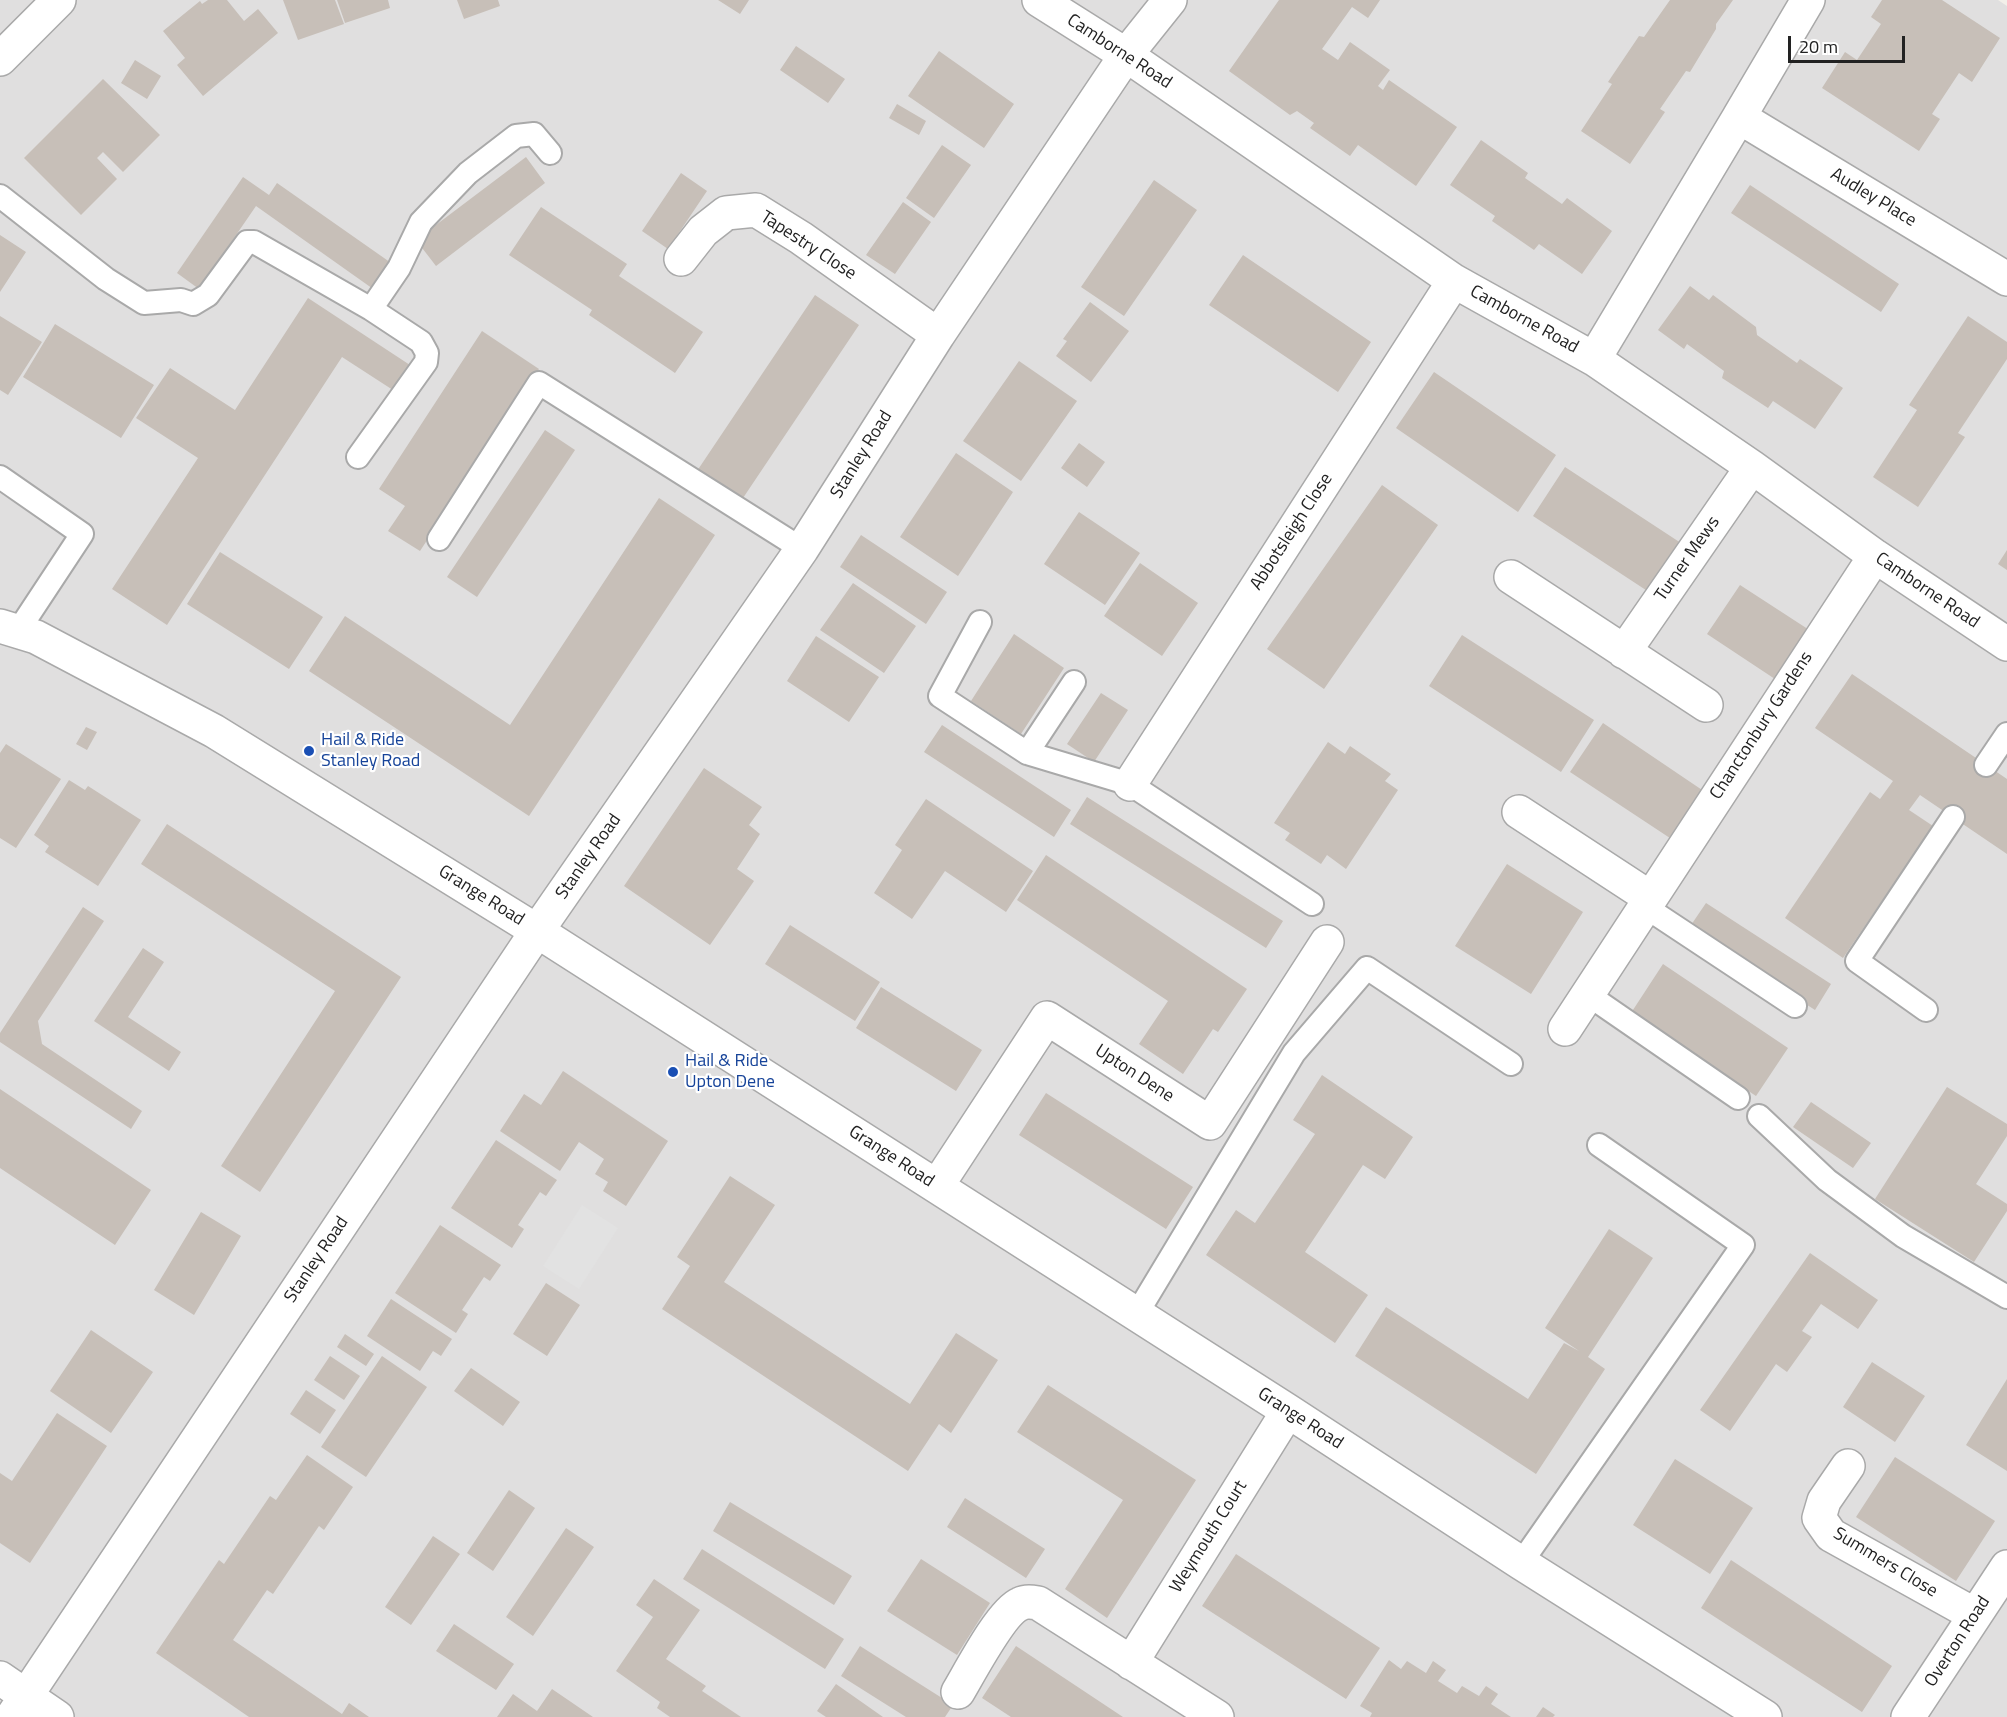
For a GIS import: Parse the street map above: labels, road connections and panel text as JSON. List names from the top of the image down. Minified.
{"streets":{"street":["Camborne Road","Audley Place","Tapestry Close","Stanley Road","Abbotsleigh Close","Turner Mews","Chanctonbury Gardens","Grange Road","Upton Dene","Weymouth Court","Summers Close","Overton Road"]},"crossings":[["Camborne Road","Stanley Road"],["Camborne Road","Abbotsleigh Close"],["Camborne Road","Turner Mews"],["Camborne Road","Chanctonbury Gardens"],["Tapestry Close","Stanley Road"],["Stanley Road","Grange Road"],["Grange Road","Upton Dene"],["Grange Road","Weymouth Court"],["Summers Close","Overton Road"]],"places":["Hail & Ride Stanley Road","Hail & Ride Upton Dene"],"scale_bar":"20 m"}
